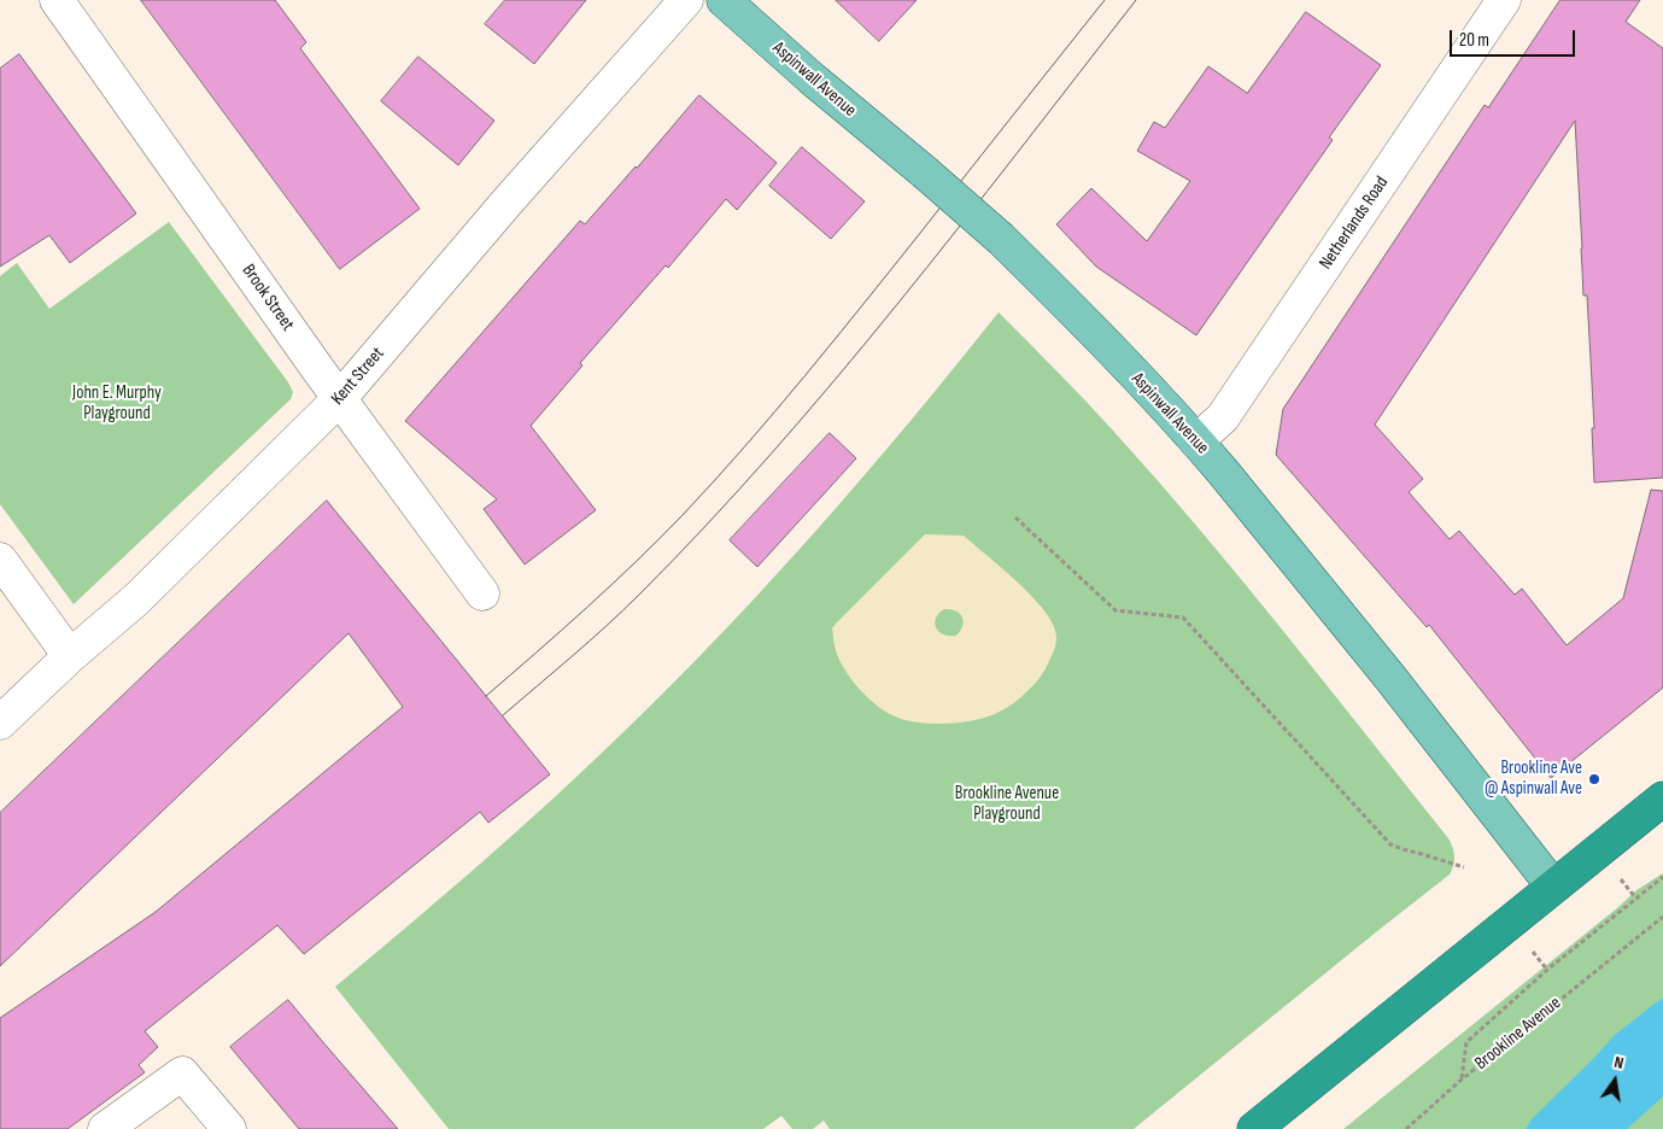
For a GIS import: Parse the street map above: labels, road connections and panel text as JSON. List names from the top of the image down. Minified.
{"streets":{"main road":["Aspinwall Avenue"],"street":["Netherlands Road","Brook Street","Kent Street"],"path":["Brookline Avenue"]},"crossings":[["Aspinwall Avenue","Netherlands Road"],["Brook Street","Kent Street"]],"parks":["John E. Murphy Playground","Brookline Avenue Playground"],"places":["Brookline Ave @ Aspinwall Ave"],"scale_bar":"20 m","north":"top"}
